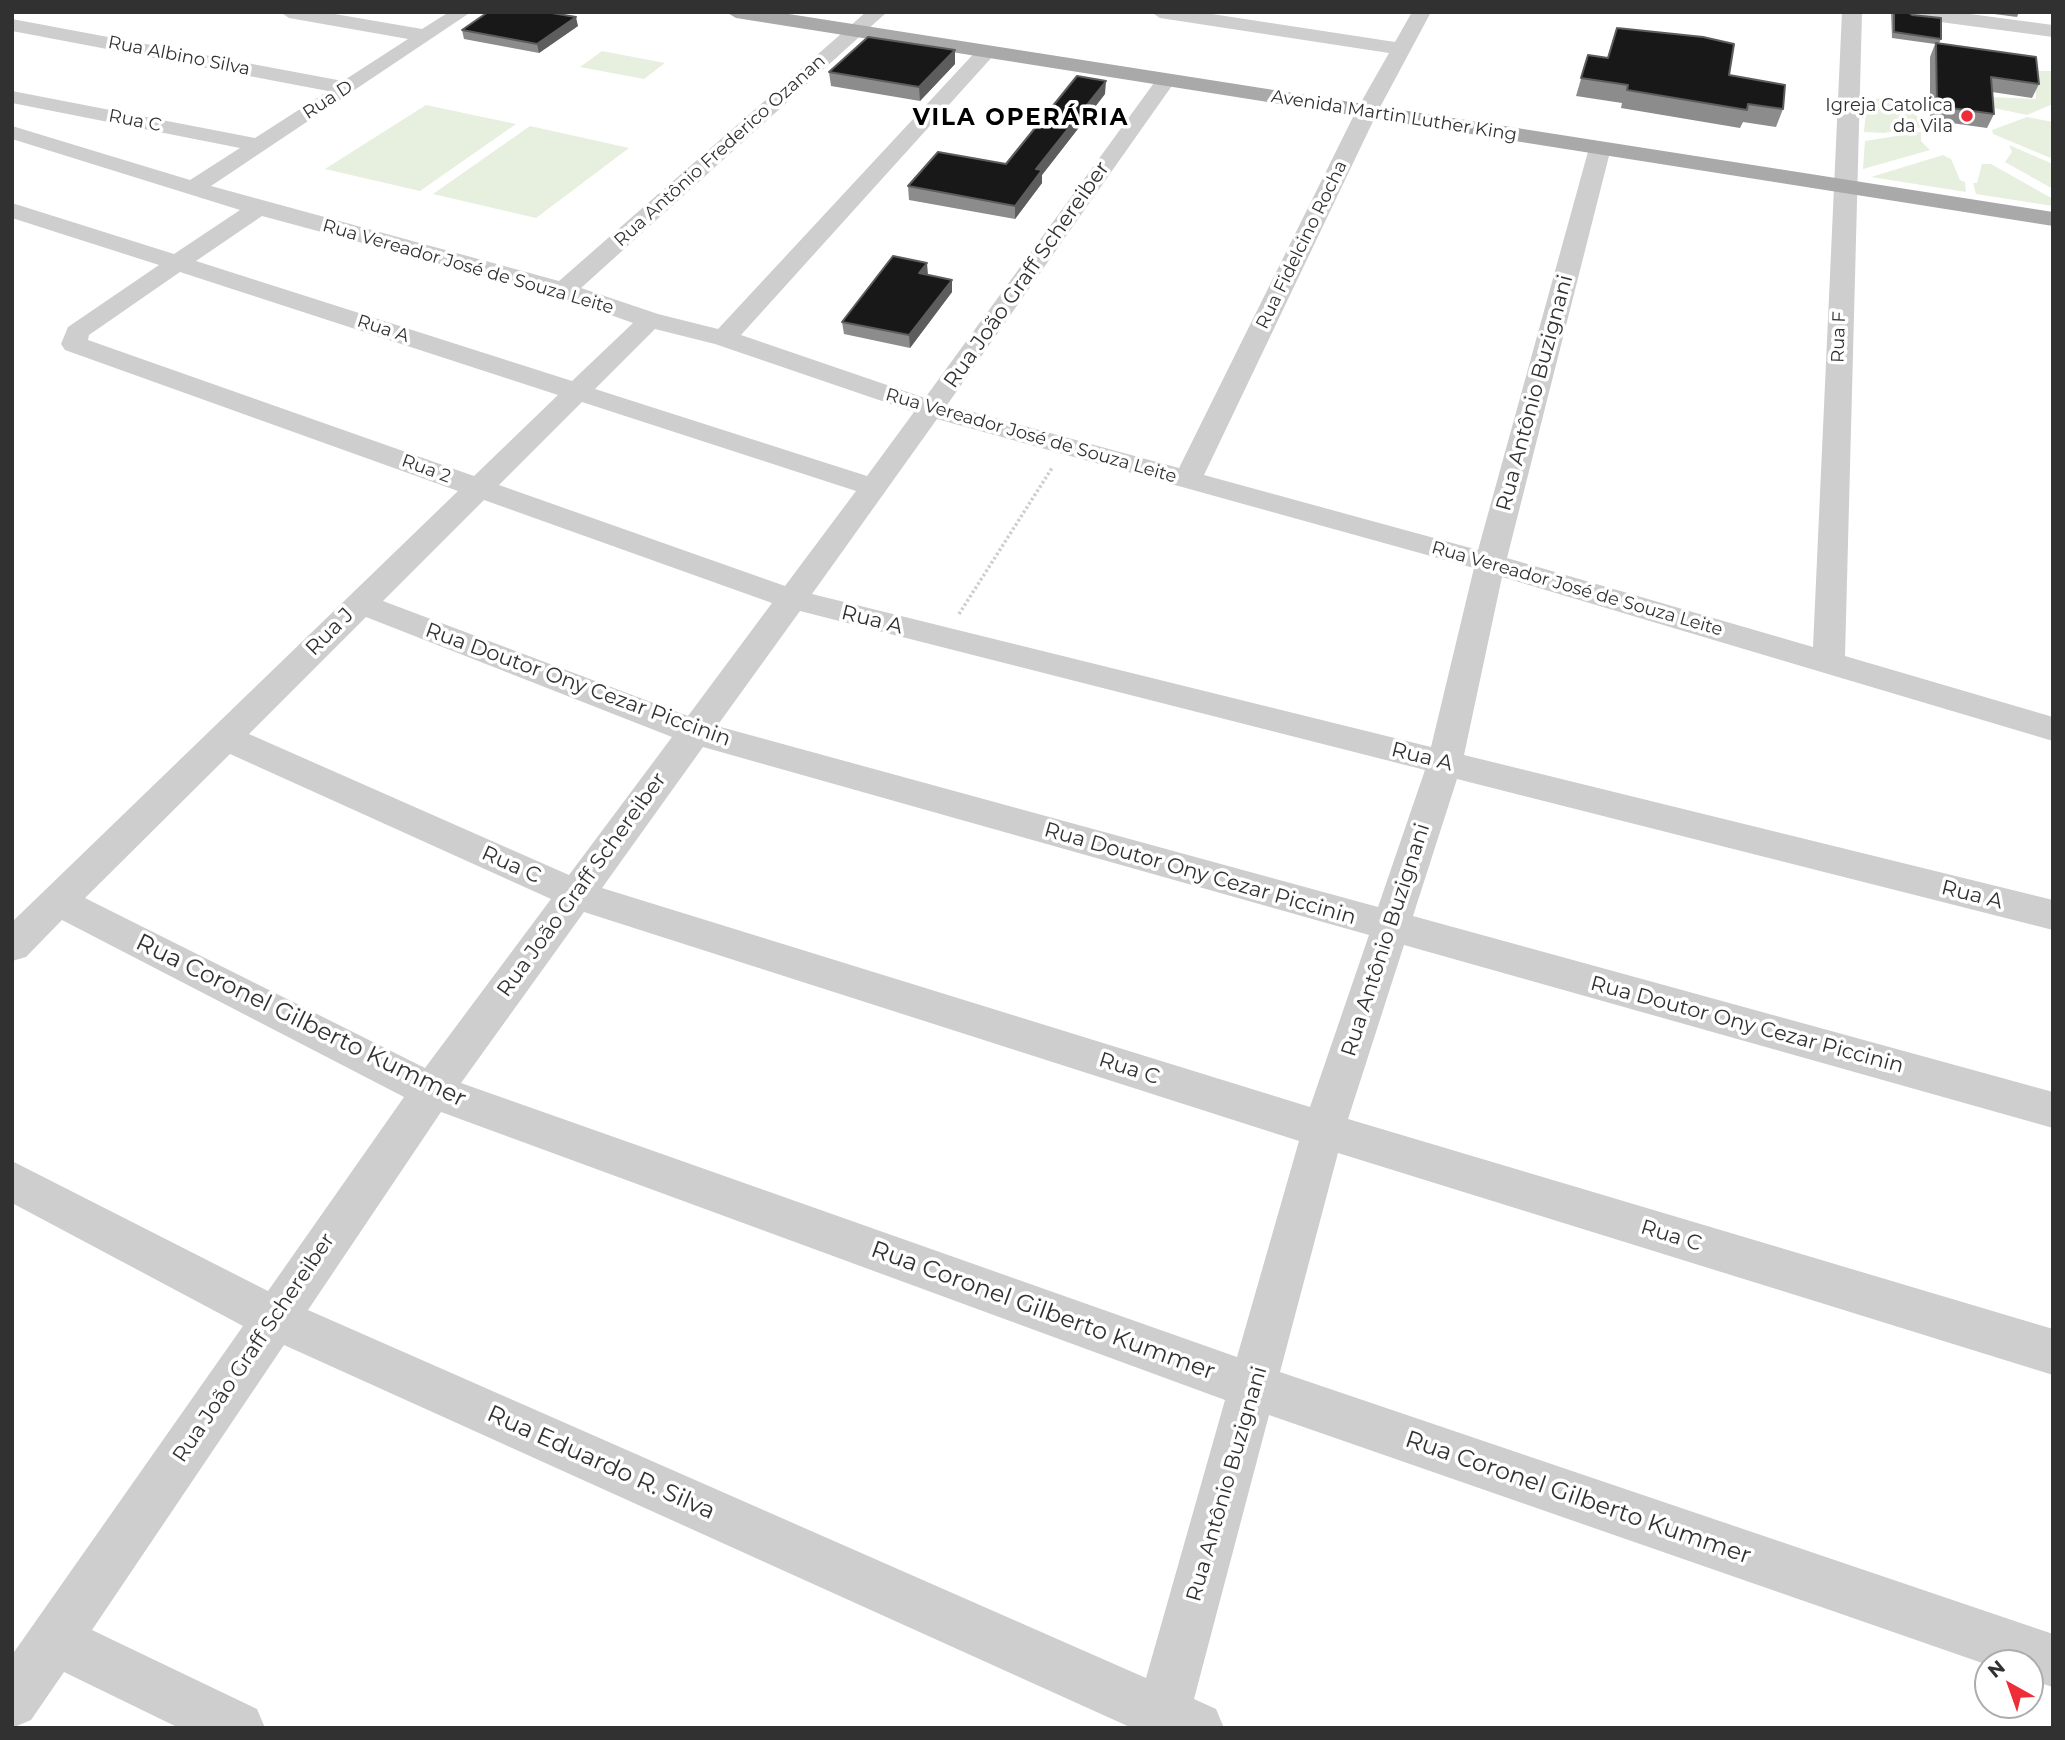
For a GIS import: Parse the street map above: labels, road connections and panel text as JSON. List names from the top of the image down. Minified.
{"streets":{"main road":["Avenida Martin Luther King"],"street":["Rua Albino Silva","Rua D","Rua C","Rua Antônio Frederico Ozanan","Rua Fidelcino Rocha","Rua Vereador José de Souza Leite","Rua João Graff Schereiber","Rua A","Rua F","Rua Antônio Buzignani","Rua 2","Rua J","Rua Doutor Ony Cezar Piccinin","Rua Coronel Gilberto Kummer","Rua Eduardo R. Silva"]},"crossings":[["Rua Albino Silva","Rua D"],["Rua D","Rua C"],["Rua D","Rua Vereador José de Souza Leite"],["Avenida Martin Luther King","Rua Antônio Frederico Ozanan"],["Avenida Martin Luther King","Rua Fidelcino Rocha"],["Avenida Martin Luther King","Rua João Graff Schereiber"],["Avenida Martin Luther King","Rua F"],["Avenida Martin Luther King","Rua Antônio Buzignani"],["Rua C","Rua João Graff Schereiber"],["Rua C","Rua Antônio Buzignani"],["Rua C","Rua J"],["Rua Antônio Frederico Ozanan","Rua Vereador José de Souza Leite"],["Rua Fidelcino Rocha","Rua Vereador José de Souza Leite"],["Rua Vereador José de Souza Leite","Rua João Graff Schereiber"],["Rua Vereador José de Souza Leite","Rua F"],["Rua Vereador José de Souza Leite","Rua Antônio Buzignani"],["Rua Vereador José de Souza Leite","Rua J"],["Rua João Graff Schereiber","Rua A"],["Rua João Graff Schereiber","Rua 2"],["Rua João Graff Schereiber","Rua Doutor Ony Cezar Piccinin"],["Rua João Graff Schereiber","Rua Coronel Gilberto Kummer"],["Rua João Graff Schereiber","Rua Eduardo R. Silva"],["Rua A","Rua Antônio Buzignani"],["Rua A","Rua 2"],["Rua A","Rua J"],["Rua Antônio Buzignani","Rua Doutor Ony Cezar Piccinin"],["Rua Antônio Buzignani","Rua Coronel Gilberto Kummer"],["Rua Antônio Buzignani","Rua Eduardo R. Silva"],["Rua 2","Rua J"],["Rua J","Rua Doutor Ony Cezar Piccinin"],["Rua J","Rua Coronel Gilberto Kummer"]],"districts":["VILA OPERÁRIA"],"places":["Igreja Catolica da Vila"],"north":"top left"}
